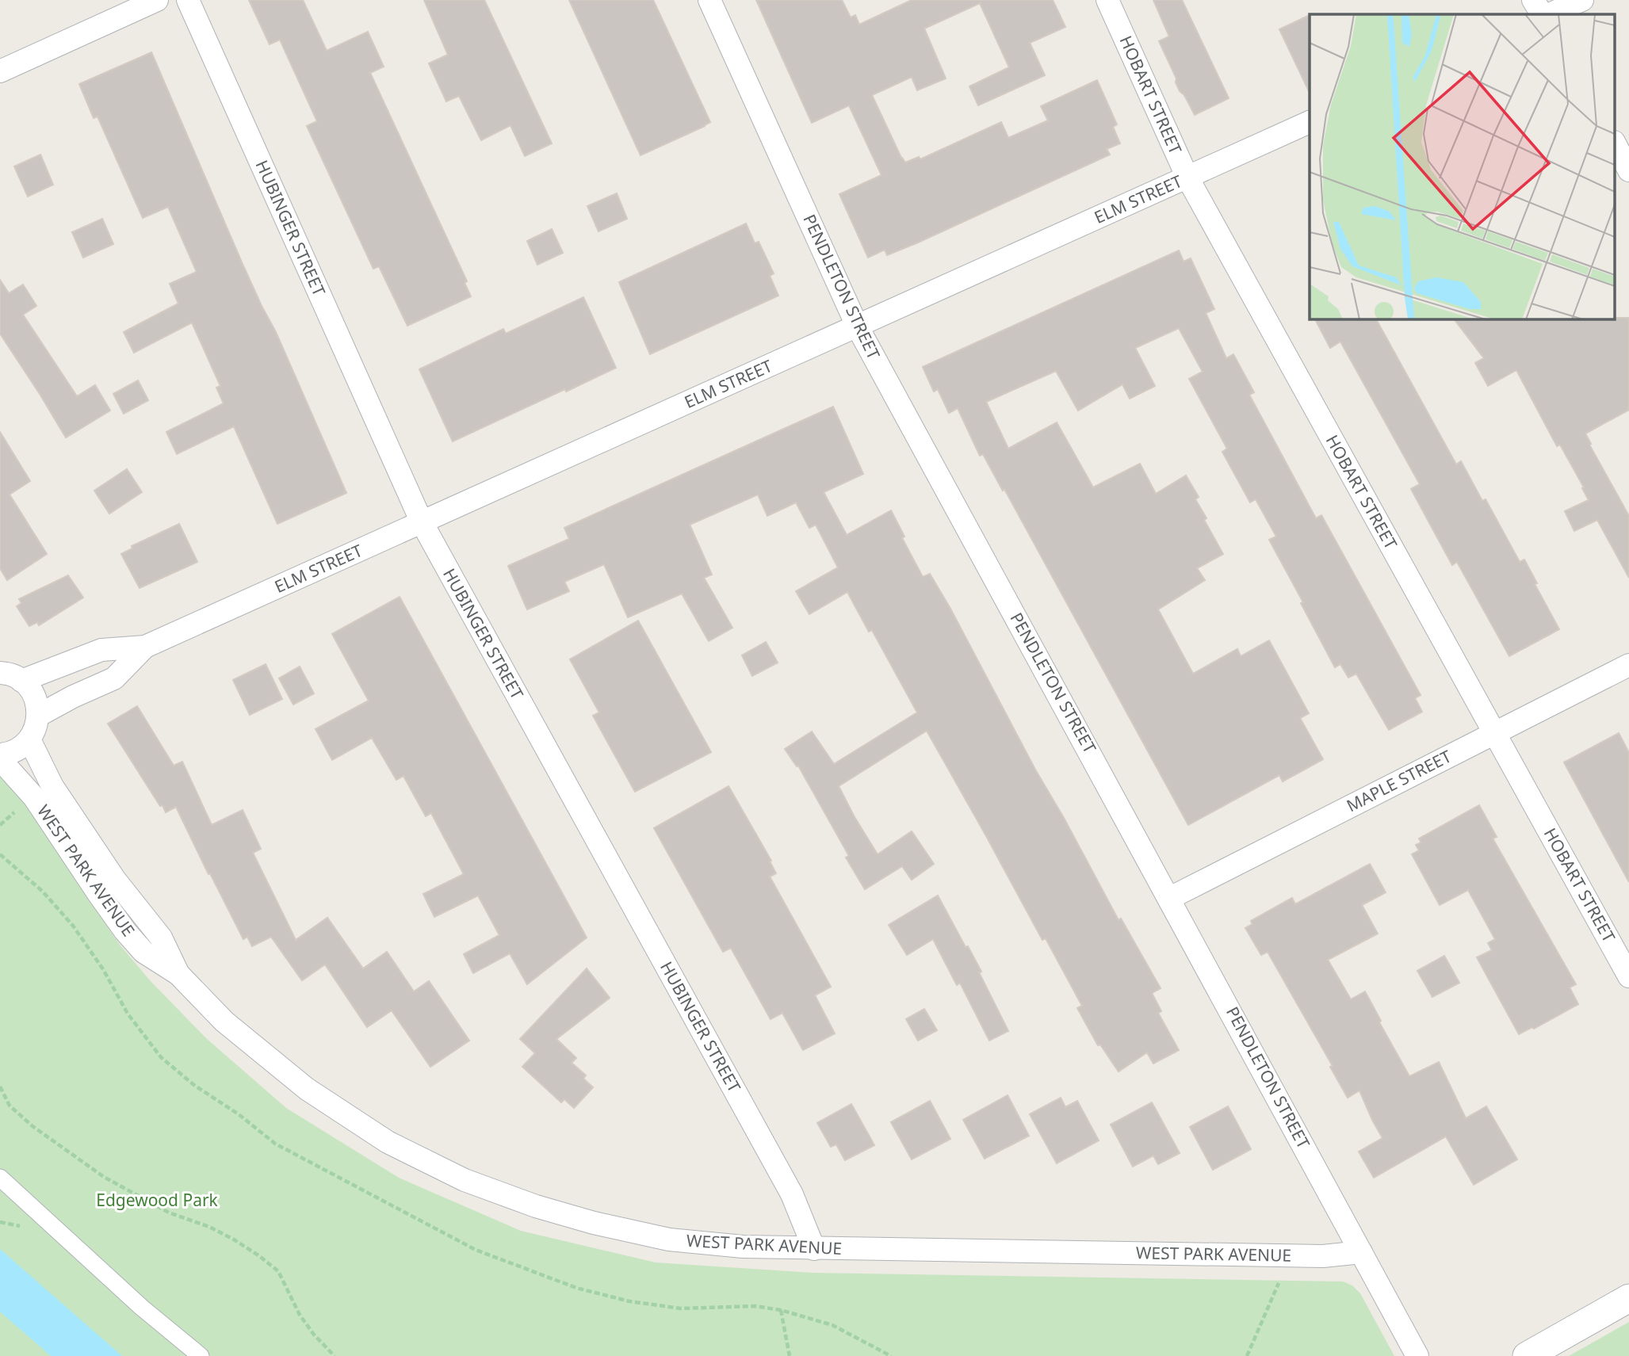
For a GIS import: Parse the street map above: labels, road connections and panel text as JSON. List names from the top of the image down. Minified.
{"streets":{"street":["HOBART STREET","ELM STREET","HUBINGER STREET","PENDLETON STREET","MAPLE STREET","WEST PARK AVENUE"]},"crossings":[["HOBART STREET","ELM STREET"],["HOBART STREET","MAPLE STREET"],["ELM STREET","HUBINGER STREET"],["ELM STREET","PENDLETON STREET"],["HUBINGER STREET","WEST PARK AVENUE"],["PENDLETON STREET","MAPLE STREET"],["PENDLETON STREET","WEST PARK AVENUE"]],"parks":["Edgewood Park"]}
